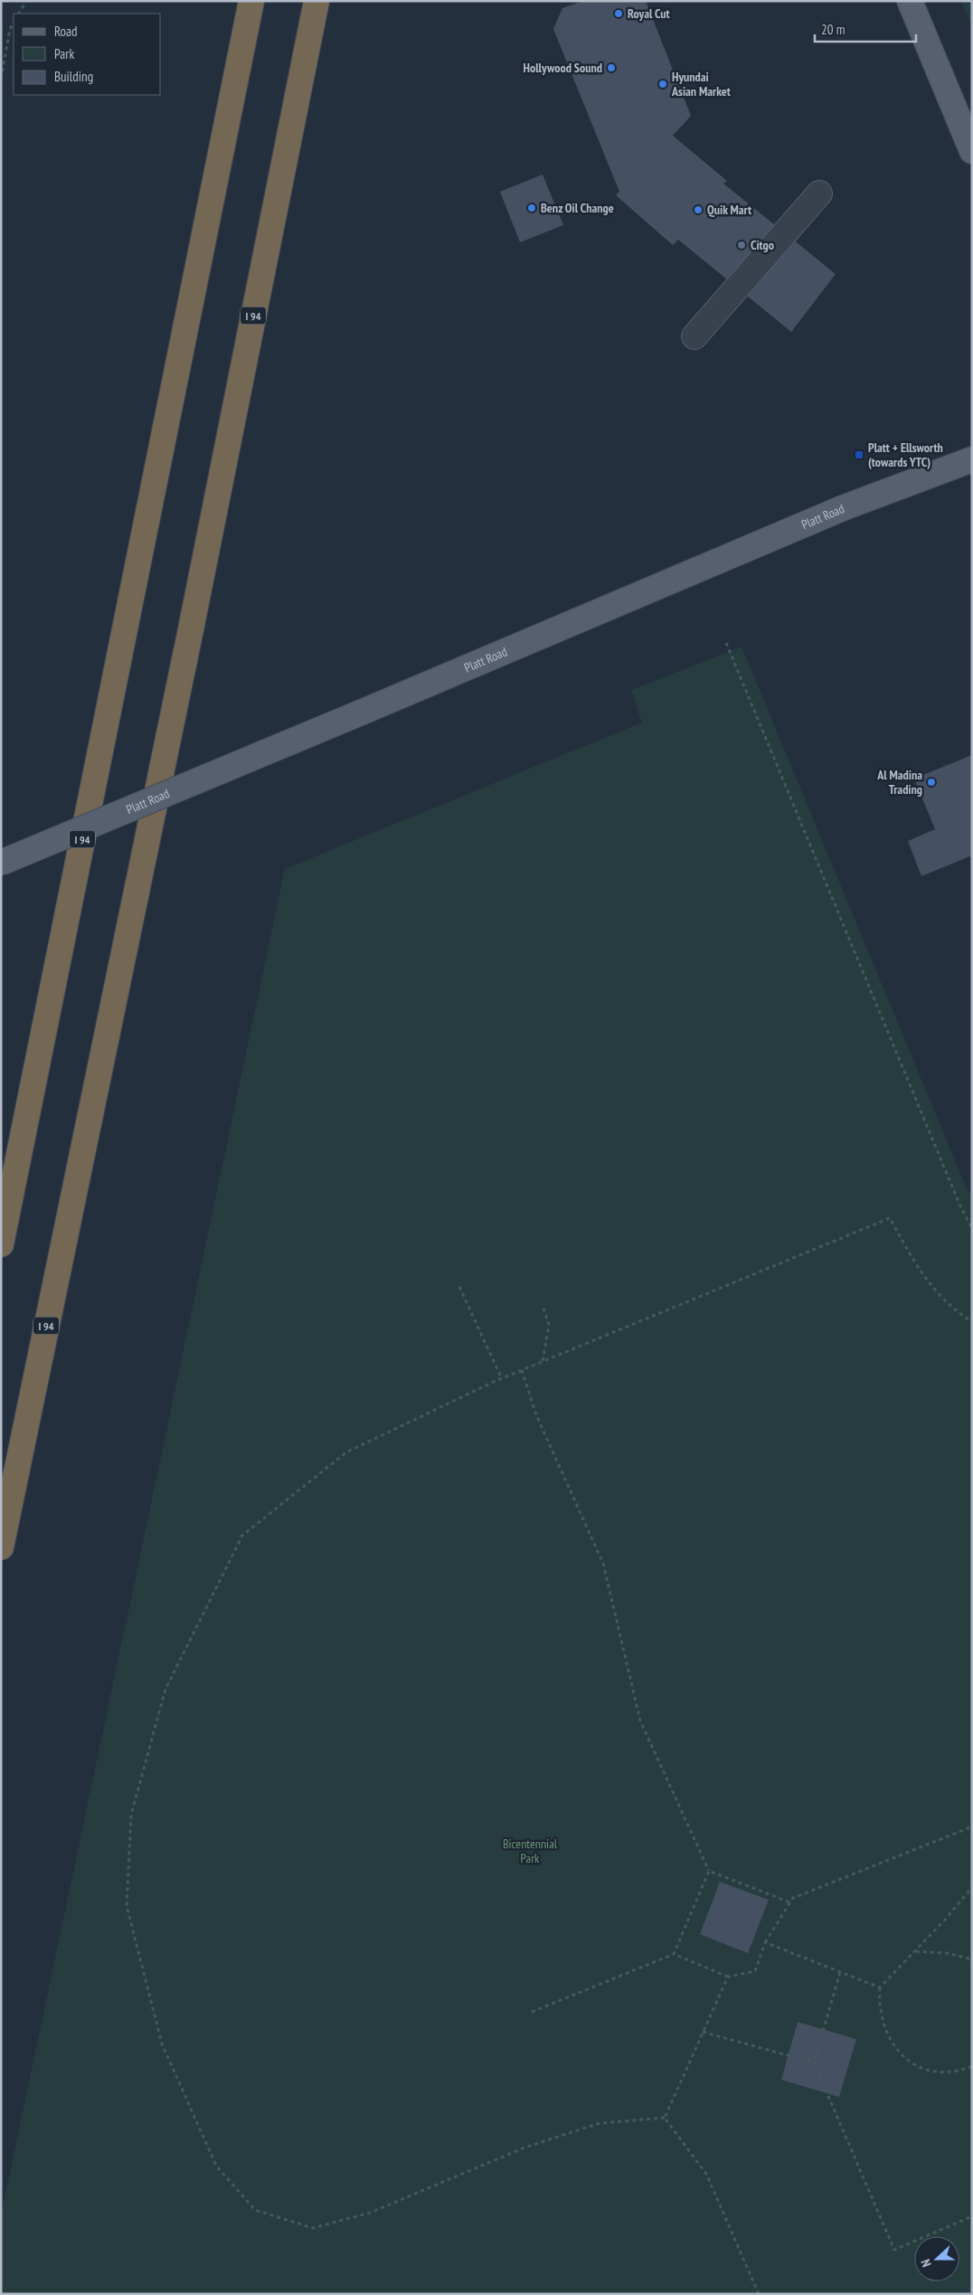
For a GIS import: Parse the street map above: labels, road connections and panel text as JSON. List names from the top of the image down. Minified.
{"streets":{"highway":["I 94"],"main road":["Platt Road"]},"parks":["Bicentennial Park"],"places":{"other":["Royal Cut","Hollywood Sound","Hyundai Asian Market","Benz Oil Change","Quik Mart","Citgo","Al Madina Trading"],"transit":["Platt + Ellsworth (towards YTC)"]},"legend":["Road","Park","Building"],"scale_bar":"20 m","north":"left"}
